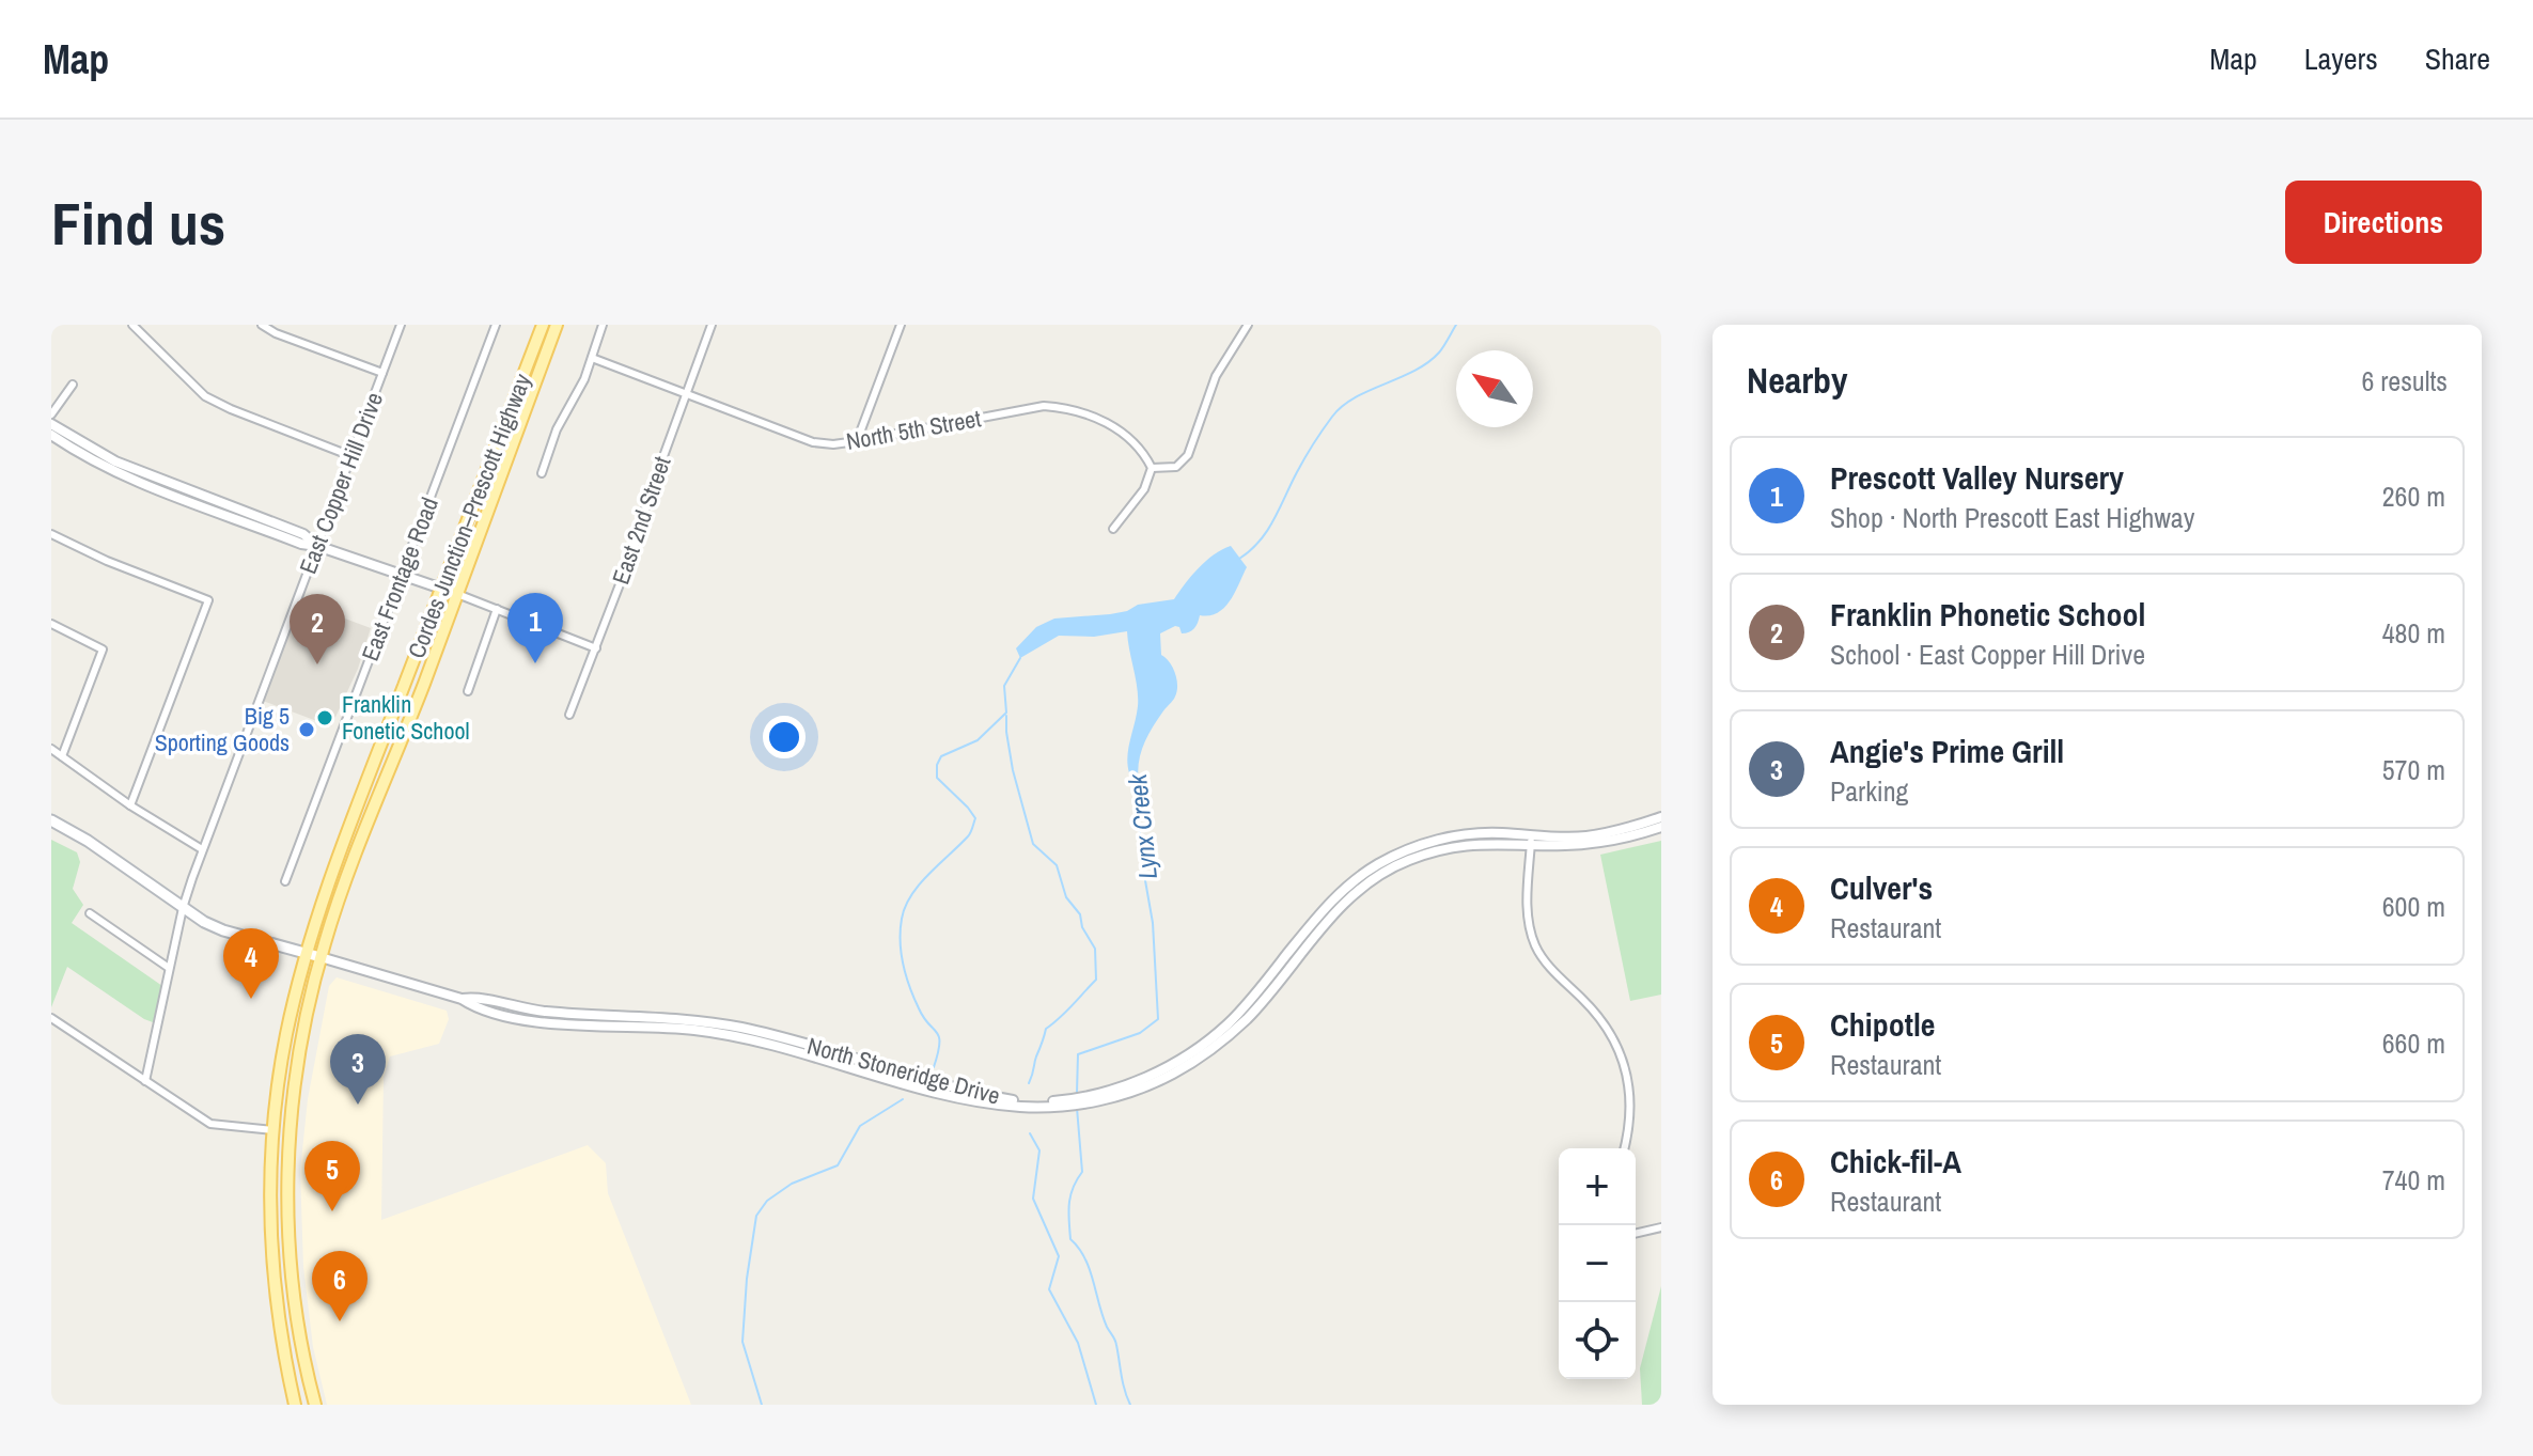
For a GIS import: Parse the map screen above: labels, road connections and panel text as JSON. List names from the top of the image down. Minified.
{"streets":{"main road":["Cordes Junction–Prescott Highway","North Stoneridge Drive"],"street":["North 5th Street","East Copper Hill Drive","East 2nd Street","East Frontage Road"]},"crossings":[["North 5th Street","East 2nd Street"],["East Copper Hill Drive","North Stoneridge Drive"],["Cordes Junction–Prescott Highway","North Stoneridge Drive"]],"water":["Lynx Creek"],"places":["Franklin Fonetic School","Big 5 Sporting Goods"],"north":"top left","page":{"header":"Map","nav":["Map","Layers","Share"],"buttons":"Directions","title":"Find us","heading":["Nearby","6 results"],"list":[{"mark":"1","name":"Prescott Valley Nursery","note":"Shop · North Prescott East Highway","value":"260 m"},{"mark":"2","name":"Franklin Phonetic School","note":"School · East Copper Hill Drive","value":"480 m"},{"mark":"3","name":"Angie's Prime Grill","note":"Parking","value":"570 m"},{"mark":"4","name":"Culver's","note":"Restaurant","value":"600 m"},{"mark":"5","name":"Chipotle","note":"Restaurant","value":"660 m"},{"mark":"6","name":"Chick-fil-A","note":"Restaurant","value":"740 m"}],"pins":["1","2","4","3","5","6"],"map_buttons":["+","−"]}}
